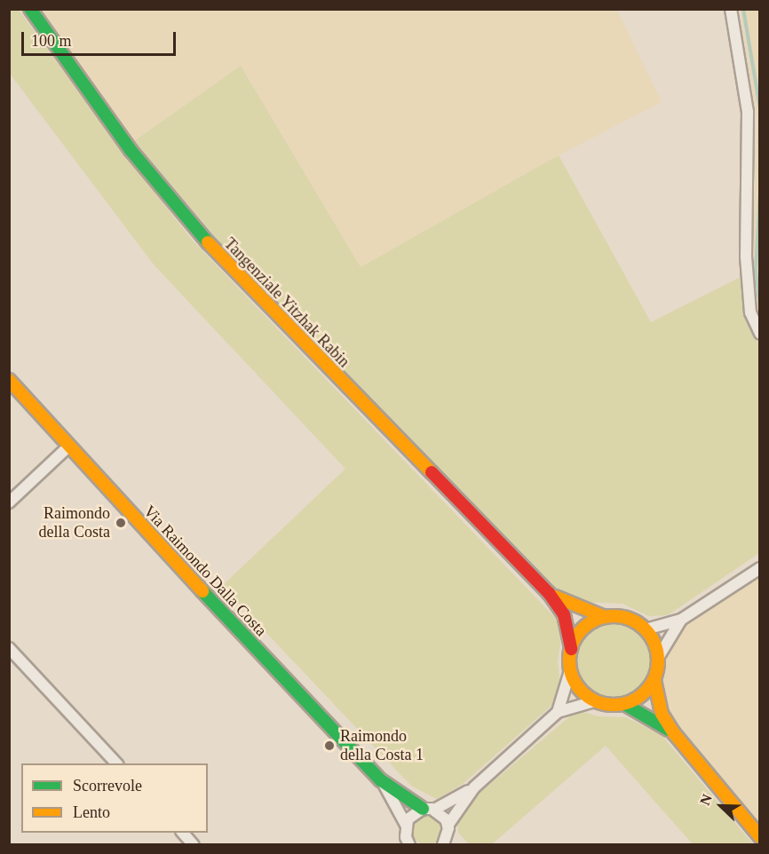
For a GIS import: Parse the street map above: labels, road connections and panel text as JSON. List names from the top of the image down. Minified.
{"streets":{"main road":["Tangenziale Yitzhak Rabin","Via Raimondo Dalla Costa"]},"places":["Raimondo della Costa","Raimondo della Costa 1"],"legend":["Scorrevole","Lento"],"scale_bar":"100 m","north":"top left"}
